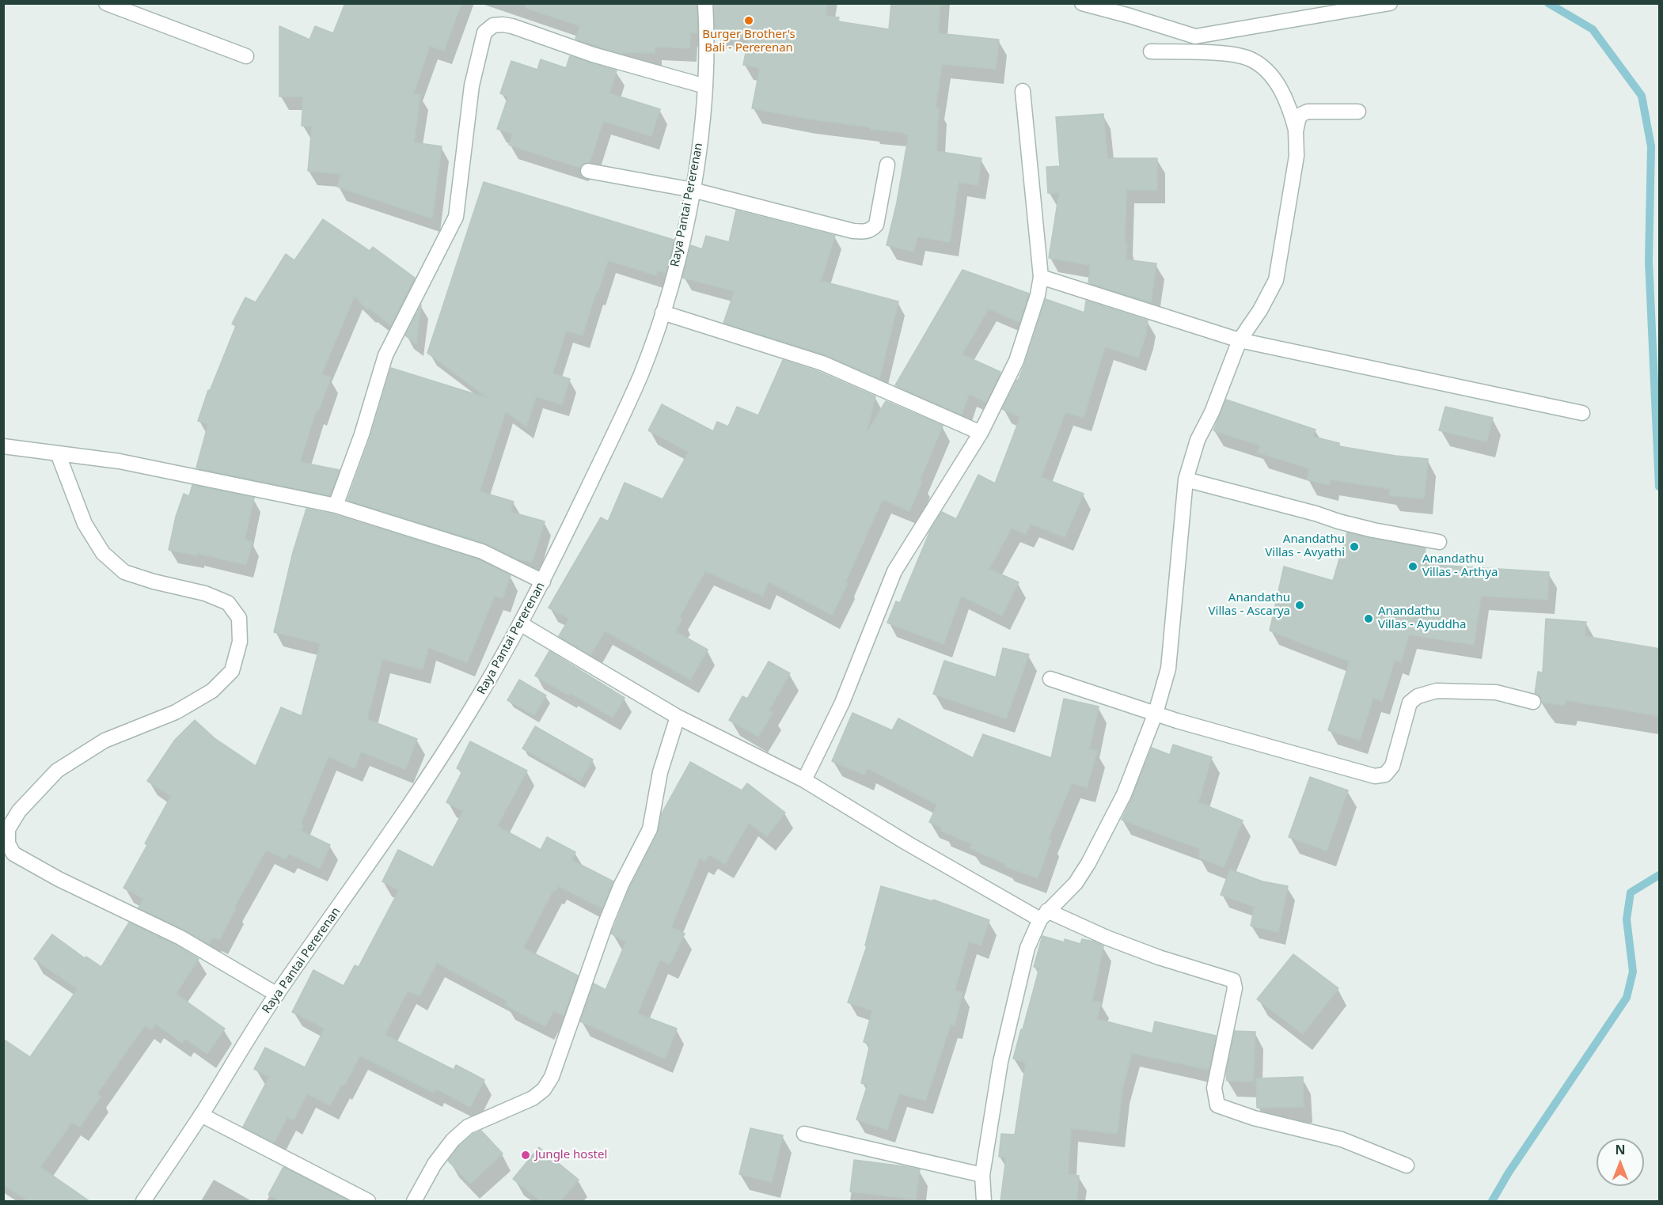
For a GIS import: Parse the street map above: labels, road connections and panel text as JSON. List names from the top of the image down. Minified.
{"streets":{"street":["Raya Pantai Pererenan"]},"places":["Burger Brother's Bali - Pererenan","Anandathu Villas - Avyathi","Anandathu Villas - Arthya","Anandathu Villas - Ascarya","Anandathu Villas - Ayuddha","Jungle hostel"],"north":"top"}
